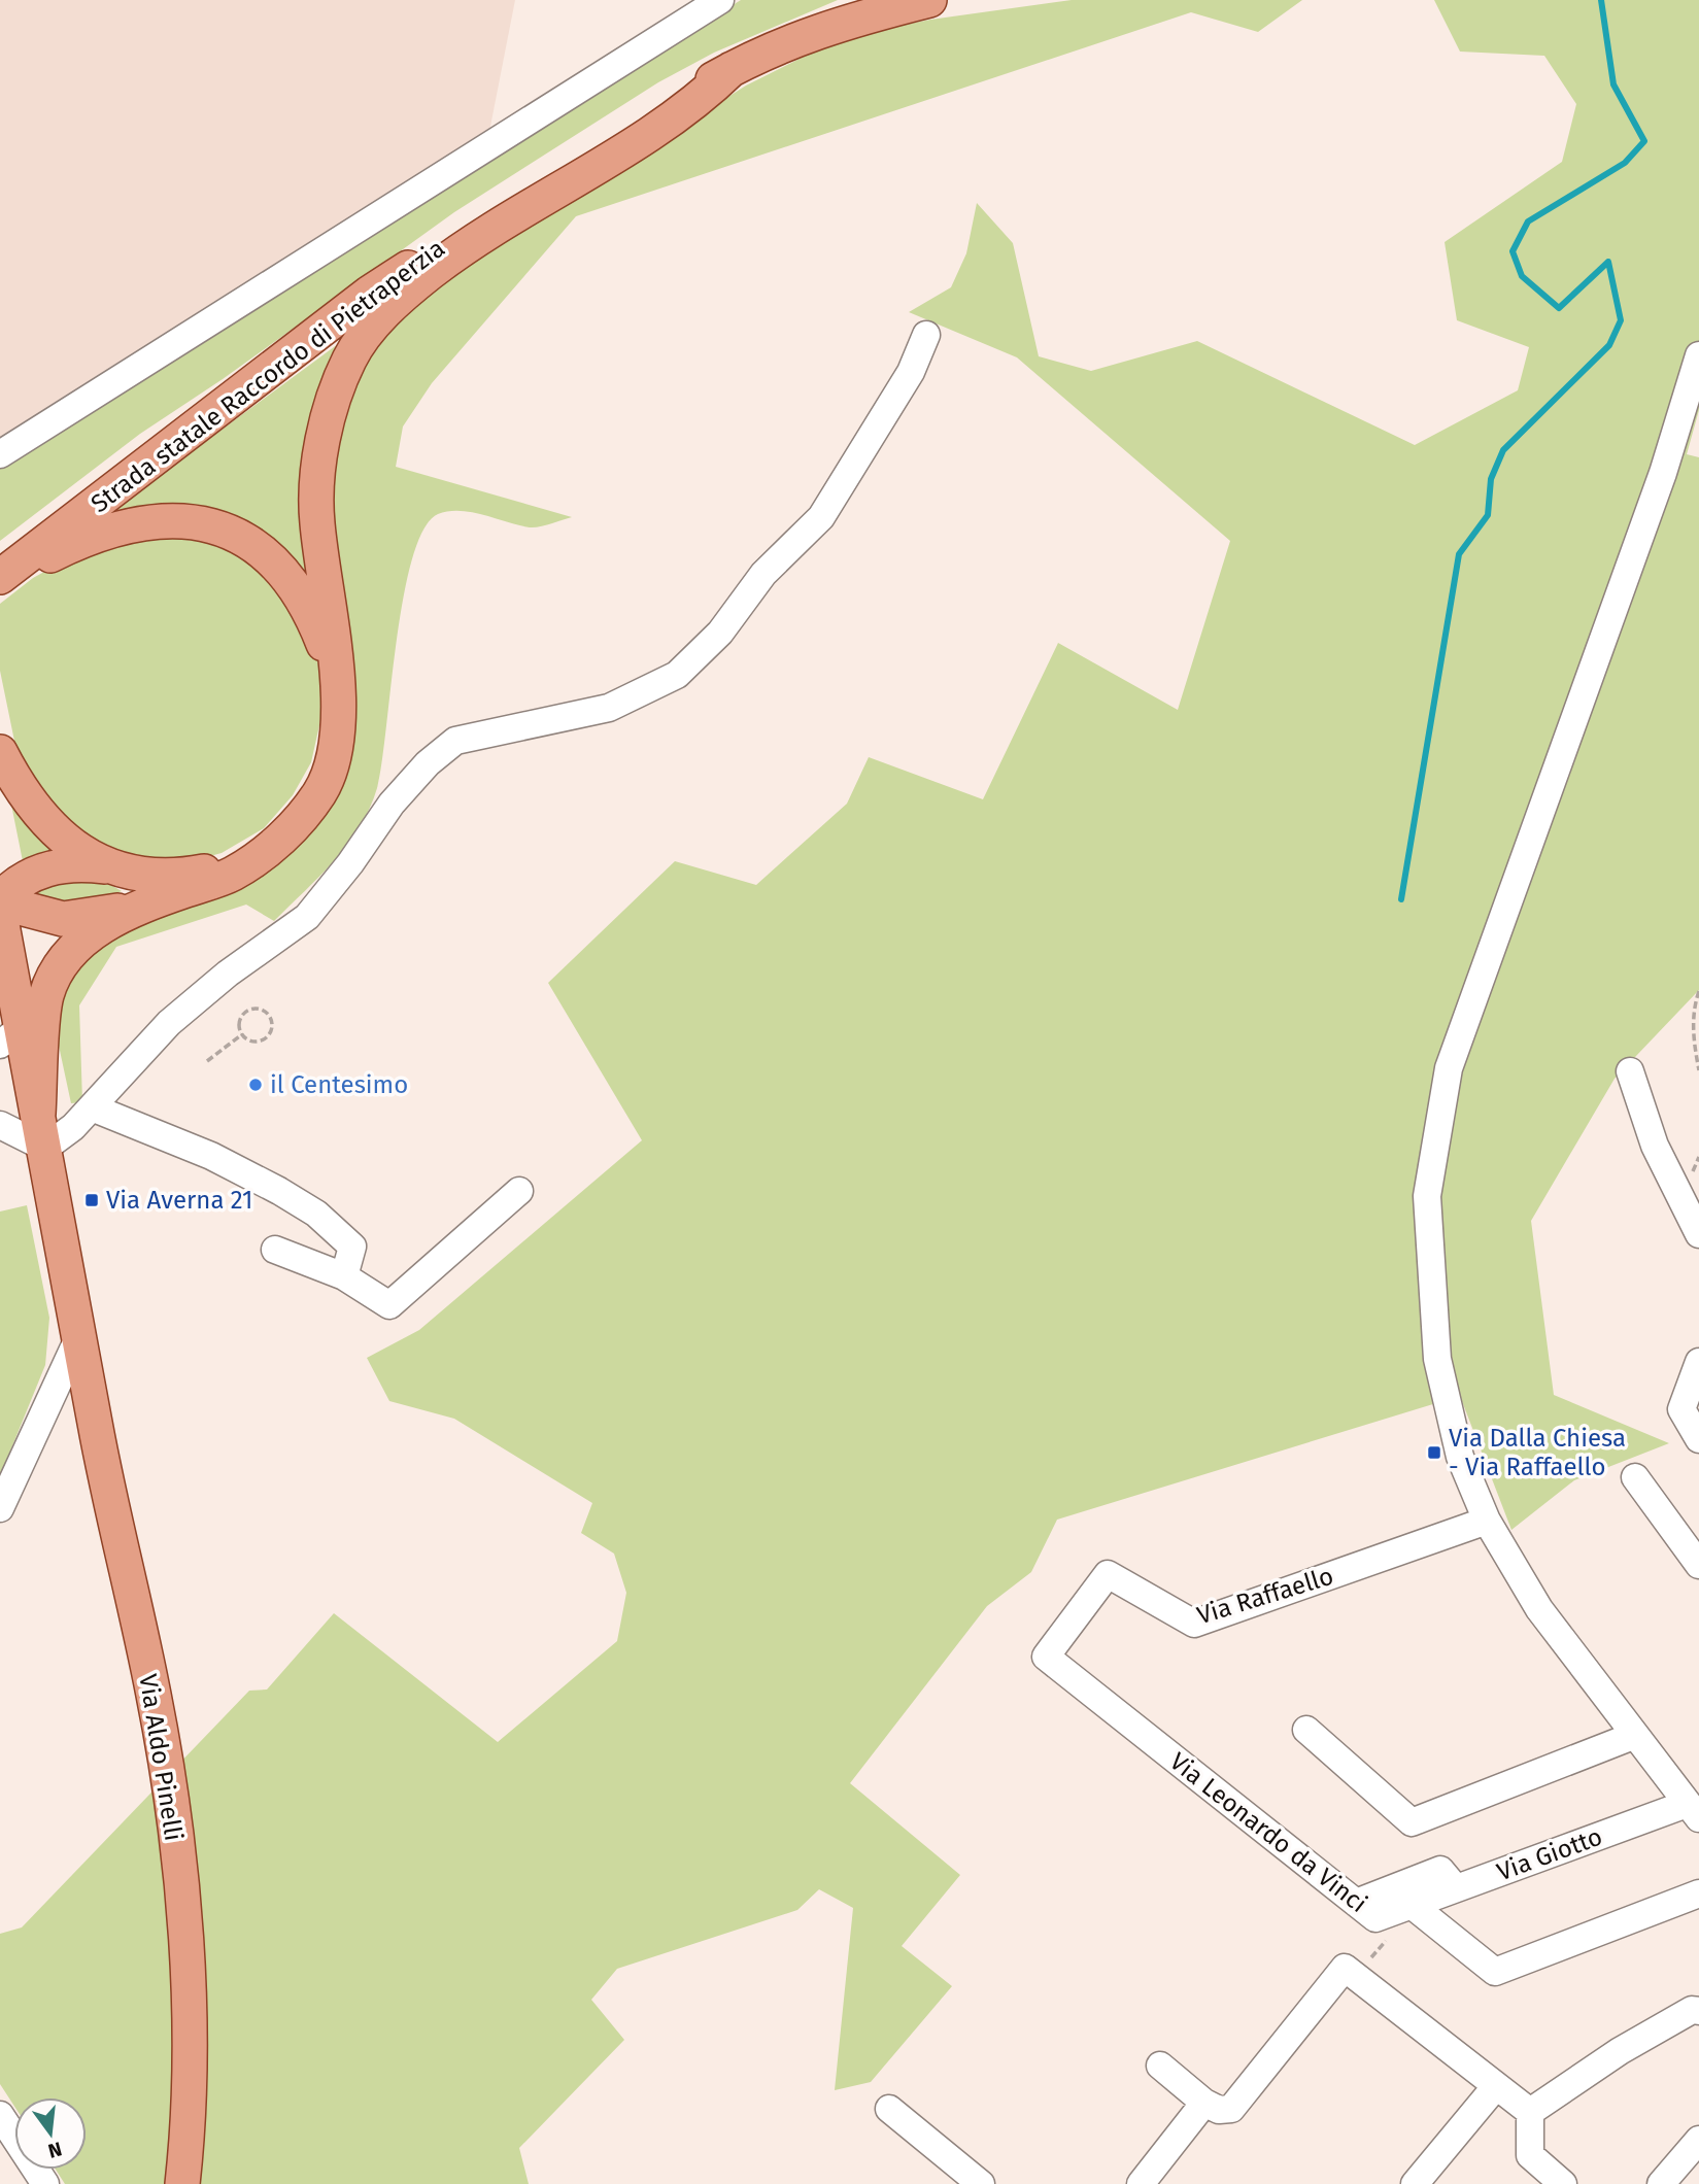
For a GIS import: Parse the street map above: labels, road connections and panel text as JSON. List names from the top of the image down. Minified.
{"streets":{"main road":["Strada statale Raccordo di Pietraperzia","Via Aldo Pinelli"],"street":["Via Raffaello","Via Leonardo da Vinci","Via Giotto"]},"crossings":[["Via Raffaello","Via Leonardo da Vinci"],["Via Leonardo da Vinci","Via Giotto"]],"places":{"other":["il Centesimo"],"transit":["Via Averna 21","Via Dalla Chiesa - Via Raffaello"]},"north":"bottom"}
